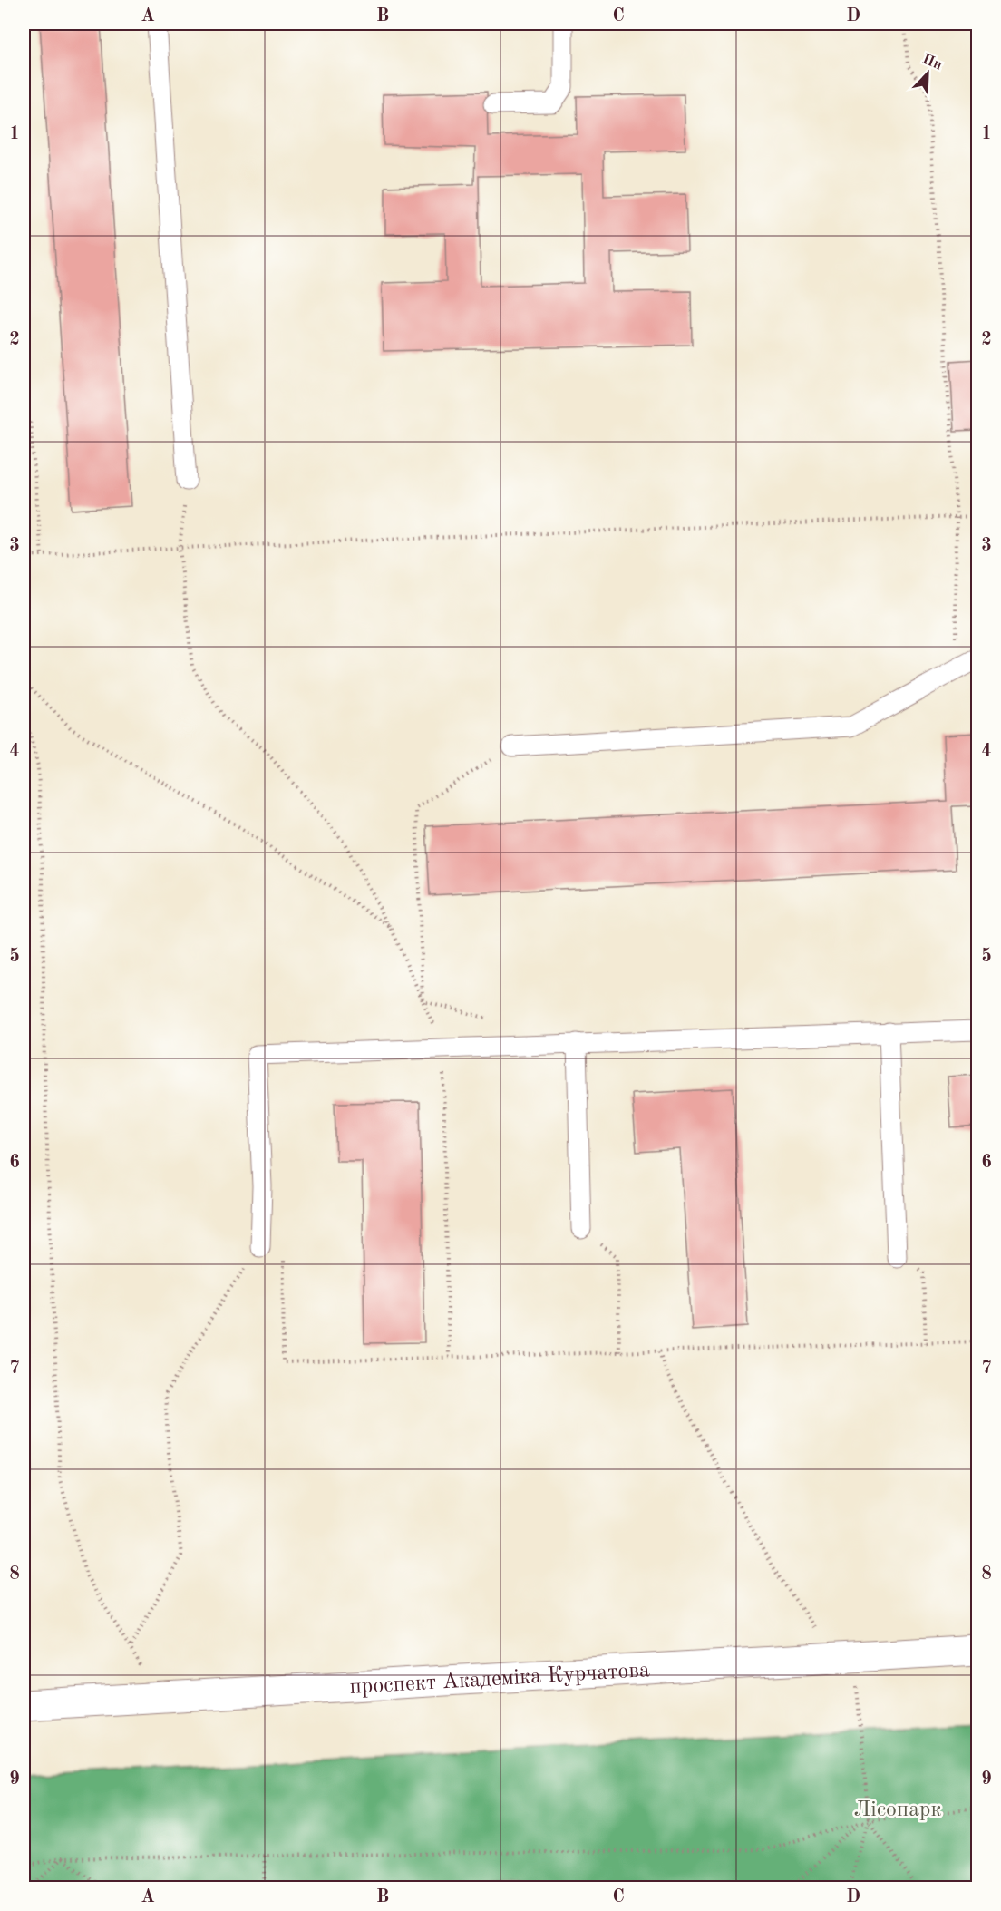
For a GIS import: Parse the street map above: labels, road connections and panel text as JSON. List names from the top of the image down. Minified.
{"streets":{"street":["проспект Академіка Курчатова"]},"parks":["Лісопарк"],"north":"top right","grid":{"columns":["A","B","C","D"],"rows":["1","2","3","4","5","6","7","8","9"]}}
